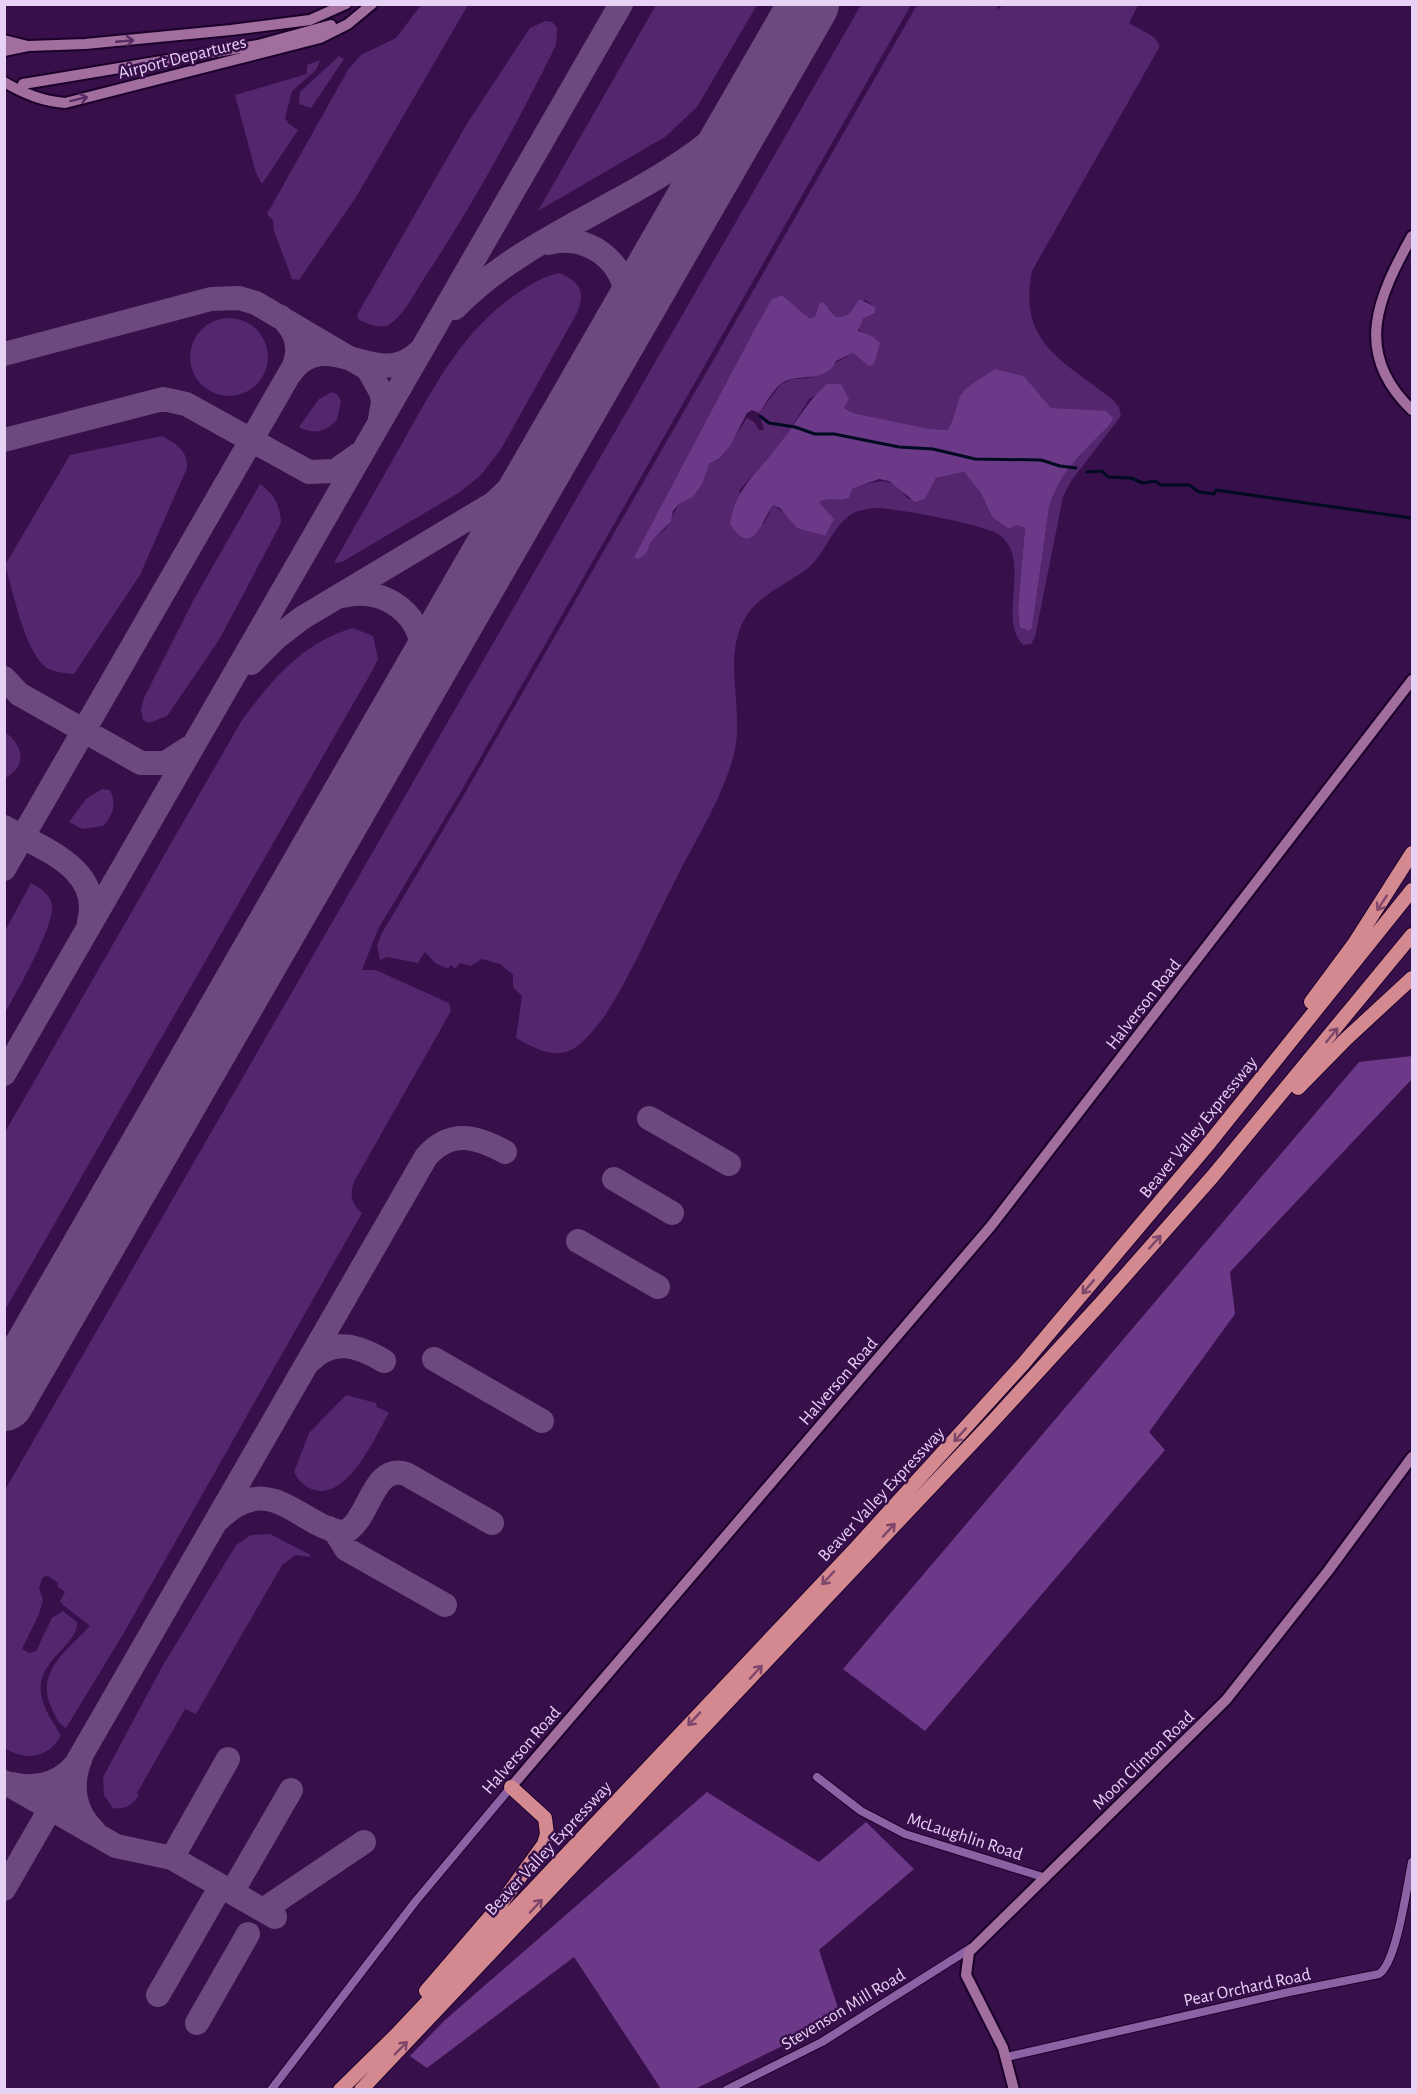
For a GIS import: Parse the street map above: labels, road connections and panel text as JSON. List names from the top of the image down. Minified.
{"streets":{"highway":["Beaver Valley Expressway"],"street":["Airport Departures","Halverson Road","Moon Clinton Road","McLaughlin Road","Pear Orchard Road","Stevenson Mill Road"]},"crossings":[["Moon Clinton Road","McLaughlin Road"],["Moon Clinton Road","Stevenson Mill Road"]]}
